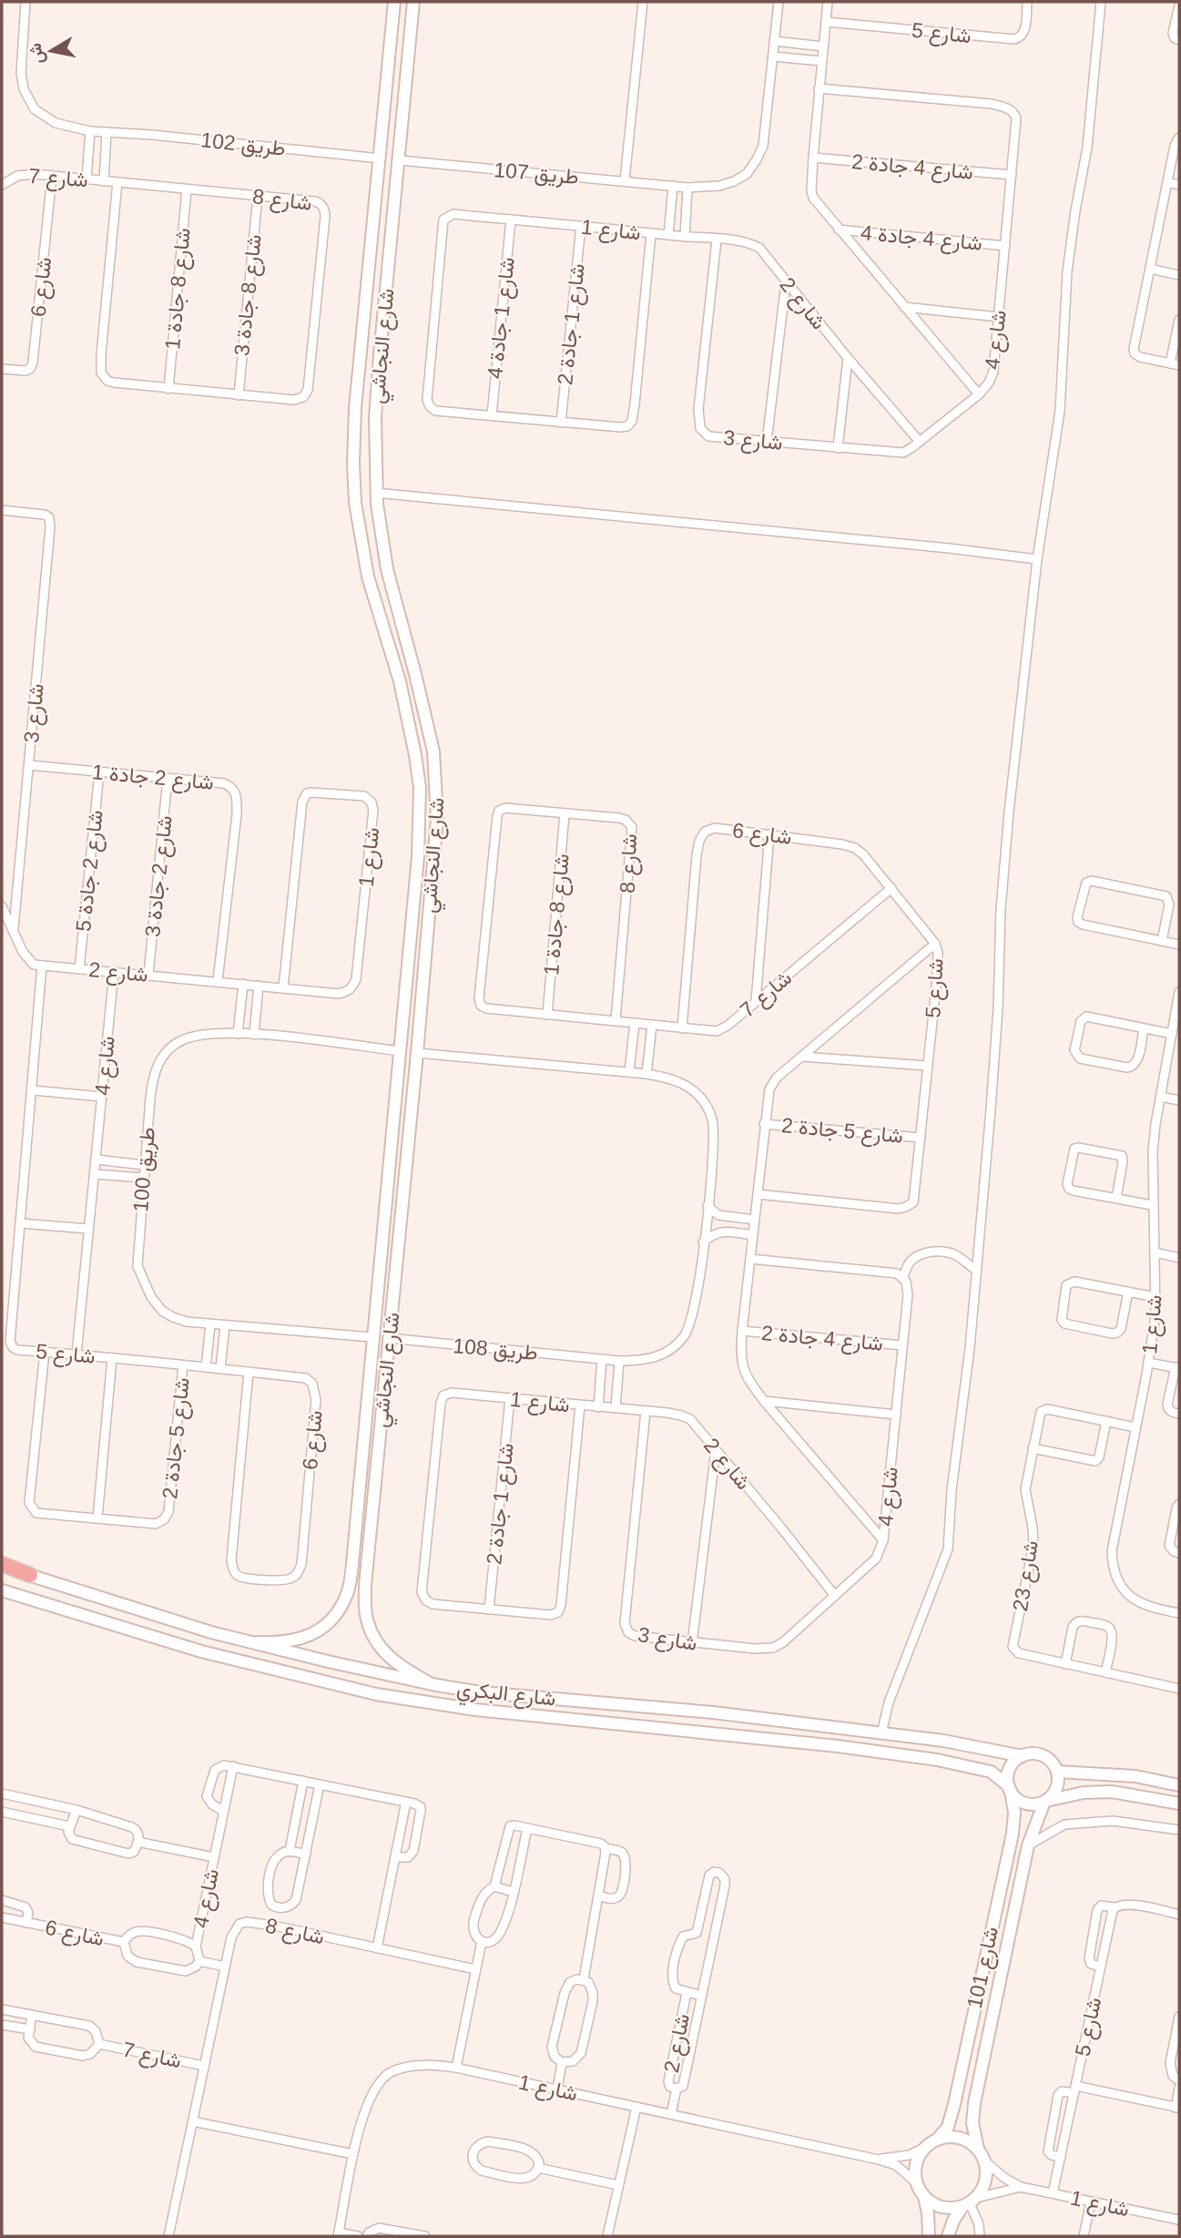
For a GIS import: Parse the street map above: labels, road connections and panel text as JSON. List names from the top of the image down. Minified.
{"streets":{"main road":["شارع النجاشي","شارع البكري","شارع 101"],"street":["شارع 5","طريق 102","شارع 4 جادة 2","طريق 107","شارع 7","شارع 8","شارع 1","شارع 4 جادة 4","شارع 6","شارع 8 جادة 1","شارع 8 جادة 3","شارع 2","شارع 1 جادة 4","شارع 1 جادة 2","شارع 4","شارع 3","شارع 2 جادة 1","شارع 2 جادة 5","شارع 2 جادة 3","شارع 5 جادة 2","طريق 100","طريق 108","شارع 23"]},"crossings":[["شارع 5","شارع 1"],["شارع 5","شارع 6"],["شارع 5","شارع 2"],["شارع 5","شارع 4"],["شارع 5","شارع 5 جادة 2"],["طريق 102","شارع النجاشي"],["شارع 4 جادة 2","شارع 4"],["طريق 107","شارع النجاشي"],["شارع 7","شارع 8"],["شارع 7","شارع 6"],["شارع 8","شارع 8 جادة 1"],["شارع 8","شارع 8 جادة 3"],["شارع 1","شارع 2"],["شارع 1","شارع 1 جادة 4"],["شارع 1","شارع 1 جادة 2"],["شارع 1","شارع 23"],["شارع 1","شارع 101"],["شارع 4 جادة 4","شارع 4"],["شارع 6","شارع 4"],["شارع 2","شارع 4"],["شارع 2","شارع 3"],["شارع 2","شارع 2 جادة 1"],["شارع 2","شارع 2 جادة 5"],["شارع 2","شارع 2 جادة 3"],["شارع 4","شارع 3"],["شارع النجاشي","طريق 100"],["شارع النجاشي","طريق 108"],["شارع النجاشي","شارع البكري"],["شارع 3","شارع 2 جادة 1"],["شارع 2 جادة 1","شارع 2 جادة 5"],["شارع 2 جادة 1","شارع 2 جادة 3"],["شارع البكري","شارع 101"]],"north":"left"}
